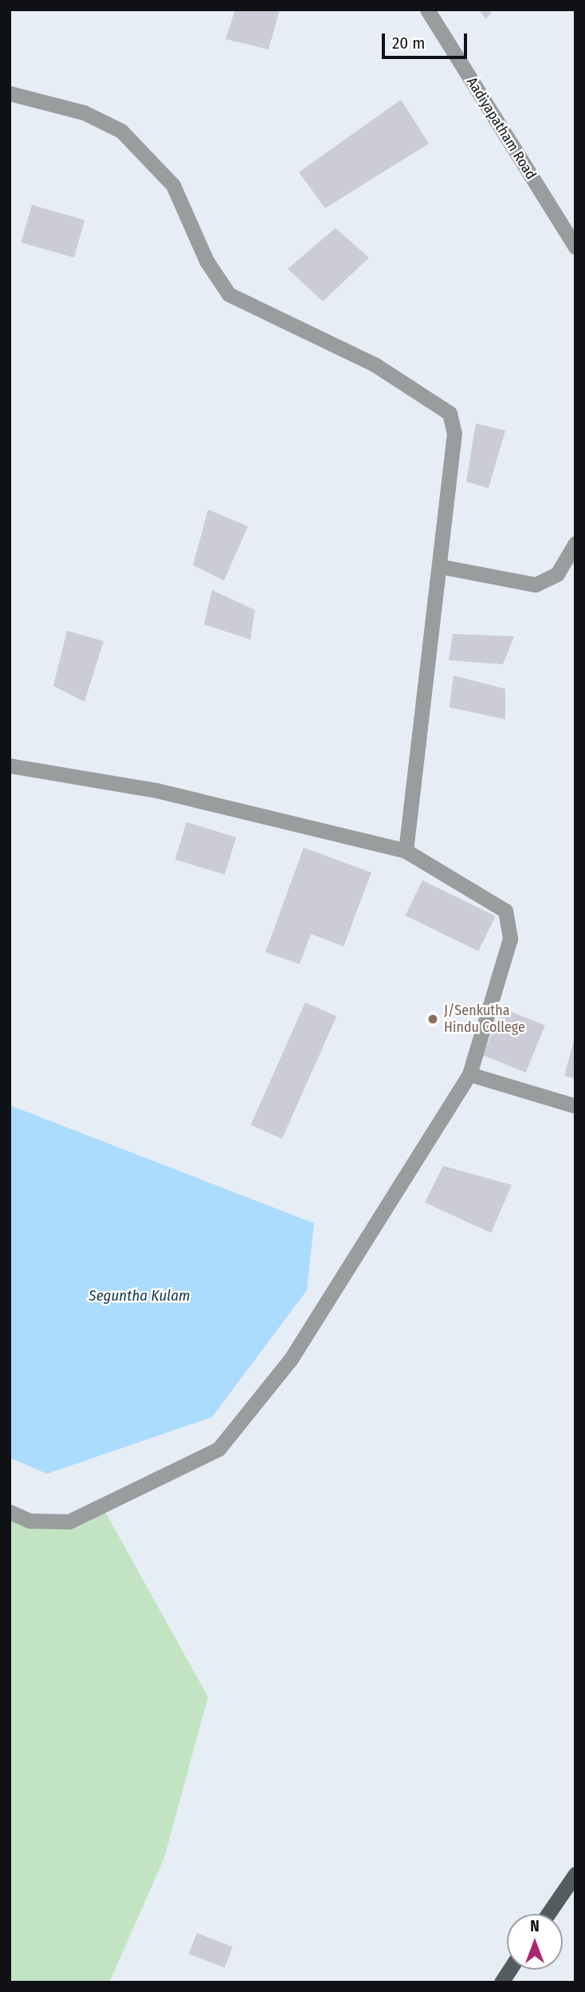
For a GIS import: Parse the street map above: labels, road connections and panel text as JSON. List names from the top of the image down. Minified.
{"streets":{"street":["Aadiyapatham Road"]},"water":["Seguntha Kulam"],"places":["J/Senkutha Hindu College"],"scale_bar":"20 m","north":"top"}
